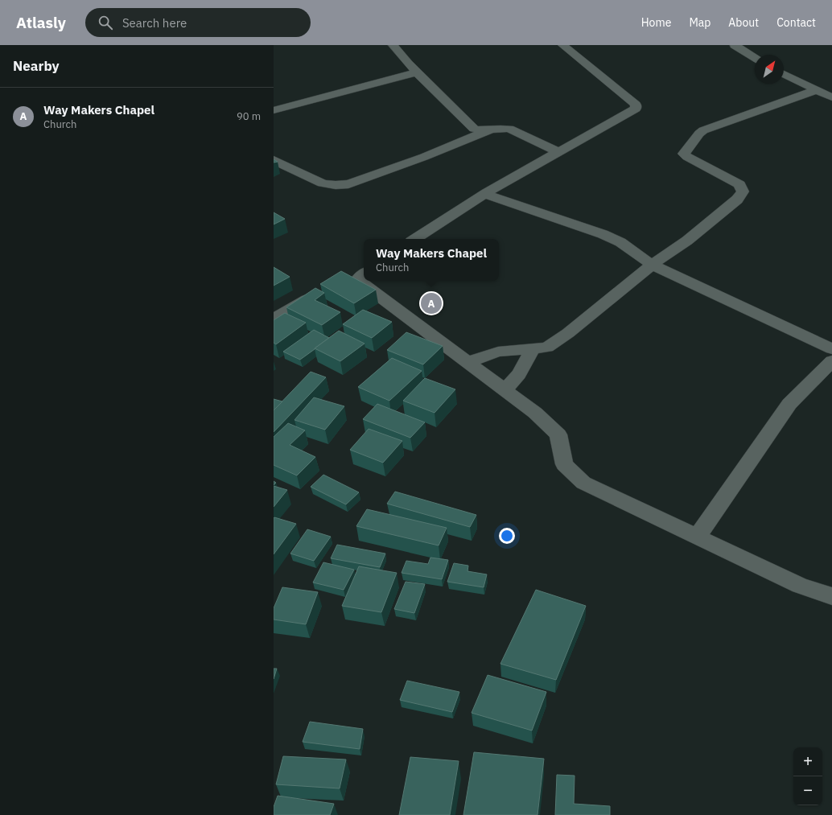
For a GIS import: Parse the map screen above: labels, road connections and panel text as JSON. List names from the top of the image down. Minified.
{"north":"top right","page":{"header":"Atlasly","search":"Search here","nav":["Home","Map","About","Contact"],"heading":"Nearby","list":[{"mark":"A","name":"Way Makers Chapel","note":"Church","value":"90 m"}],"popup":["Way Makers Chapel","Church"],"pins":"A","map_buttons":["+","−"]}}
